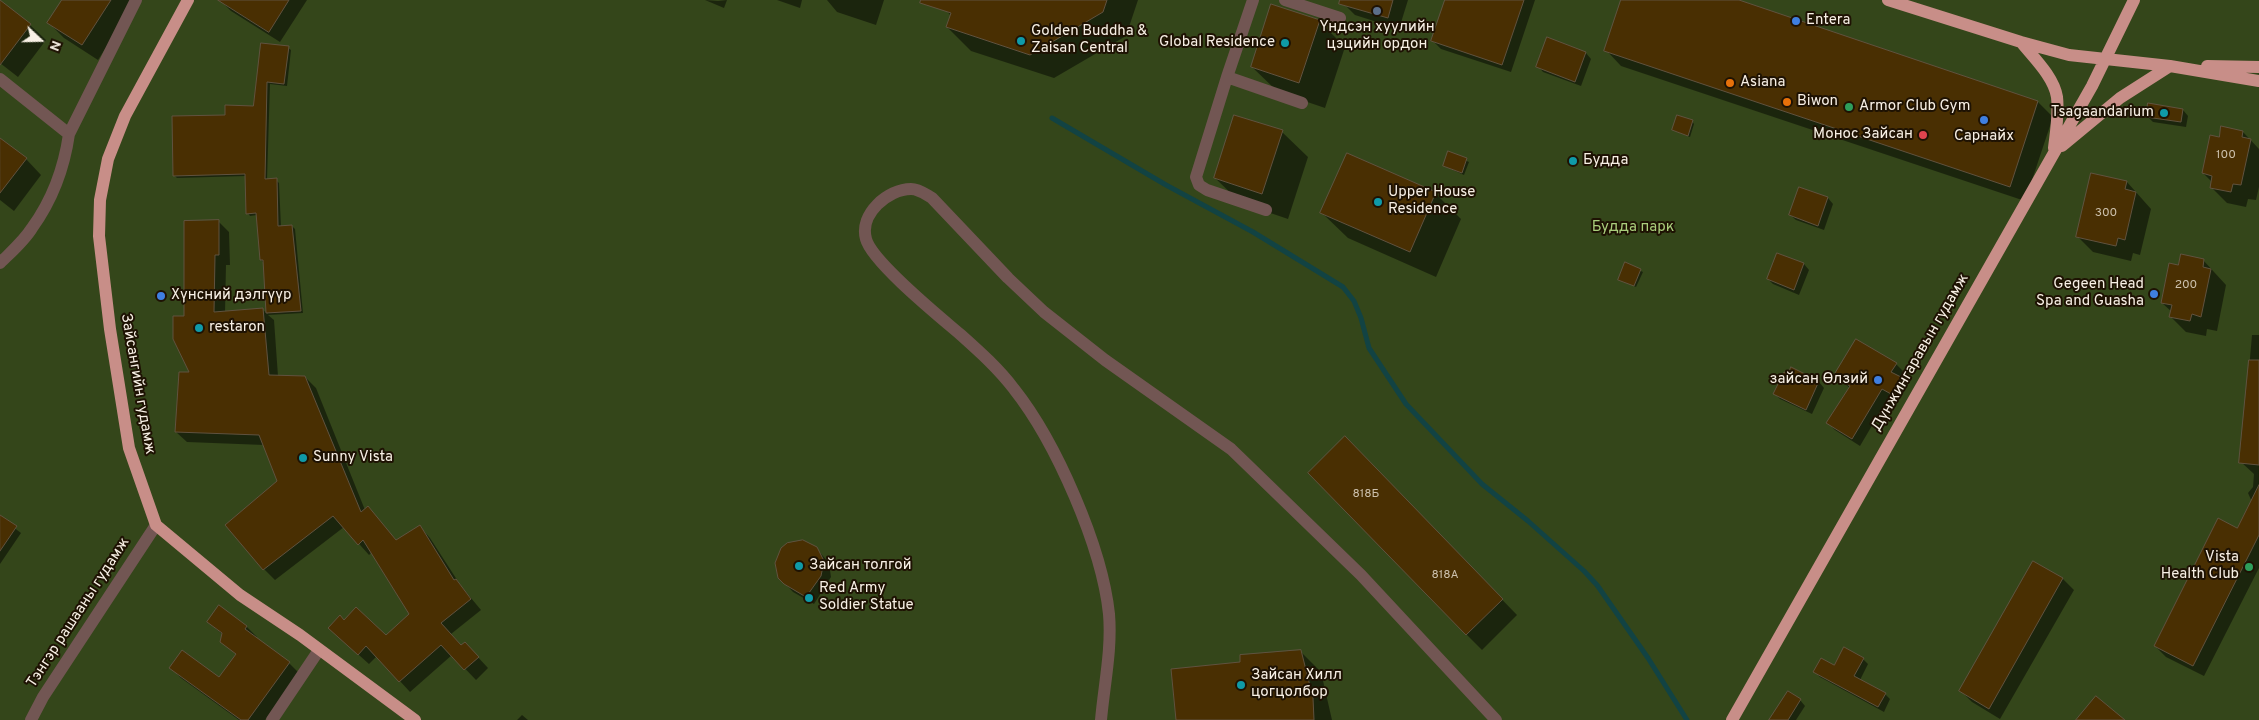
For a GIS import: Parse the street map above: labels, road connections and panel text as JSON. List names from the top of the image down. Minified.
{"streets":{"main road":["Дүнжингаравын гудамж","Зайсангийн гудамж"],"street":["Тэнгэр рашааны гудамж"]},"crossings":[["Зайсангийн гудамж","Тэнгэр рашааны гудамж"]],"parks":["Будда парк"],"places":["Үндсэн хуулийн цэцийн ордон","Entera","Golden Buddha & Zaisan Central","Global Residence","Asiana","Biwon","Armor Club Gym","Tsagaandarium","Сарнайх","Монос Зайсан","Будда","Upper House Residence","Gegeen Head Spa and Guasha","Хүнсний дэлгүүр","restaron","зайсан Өлзий","Sunny Vista","Зайсан толгой","Vista Health Club","Red Army Soldier Statue","Зайсан Хилл цогцолбор"],"house_numbers":["100","300","200","818Б","818А"],"north":"right"}
